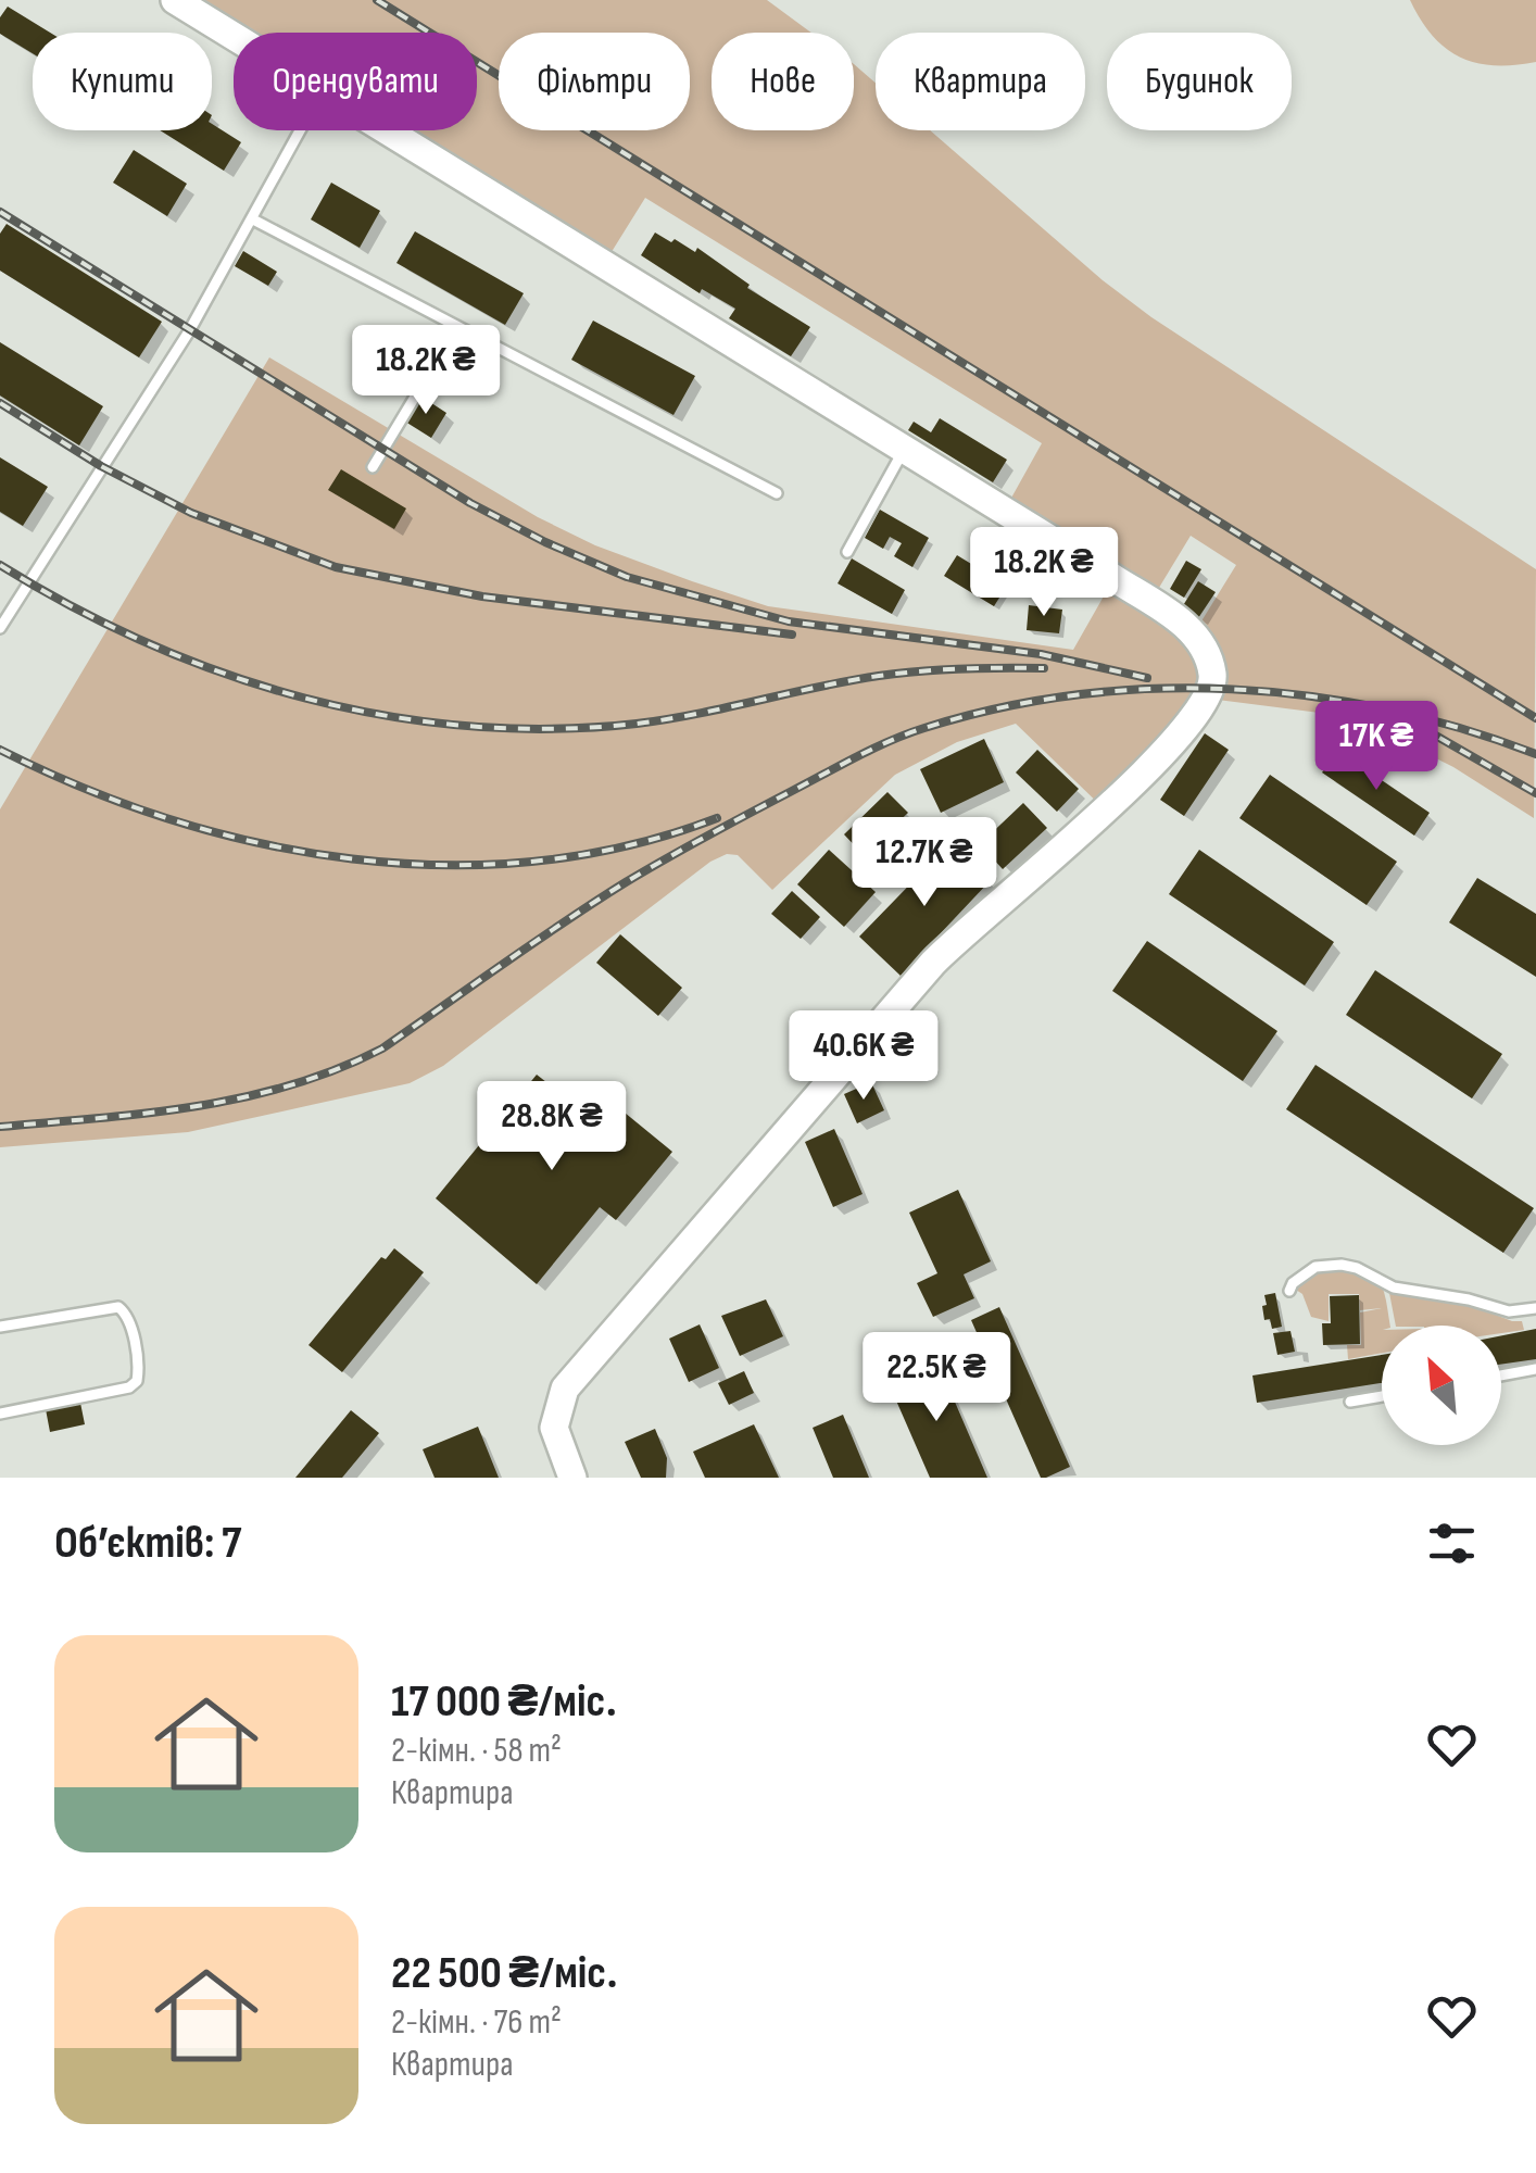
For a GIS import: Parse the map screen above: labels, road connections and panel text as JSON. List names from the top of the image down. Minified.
{"north":"top left","page":{"chip":["Купити","Орендувати","Фільтри","Нове","Квартира","Будинок"],"price":["18.2K ₴","18.2K ₴","17K ₴","12.7K ₴","40.6K ₴","28.8K ₴","22.5K ₴"],"heading":"Об’єктів: 7","list":[{"name":"17 000 ₴/міс.","note":"2-кімн. · 58 m² · Квартира"},{"name":"22 500 ₴/міс.","note":"2-кімн. · 76 m² · Квартира"}]}}
